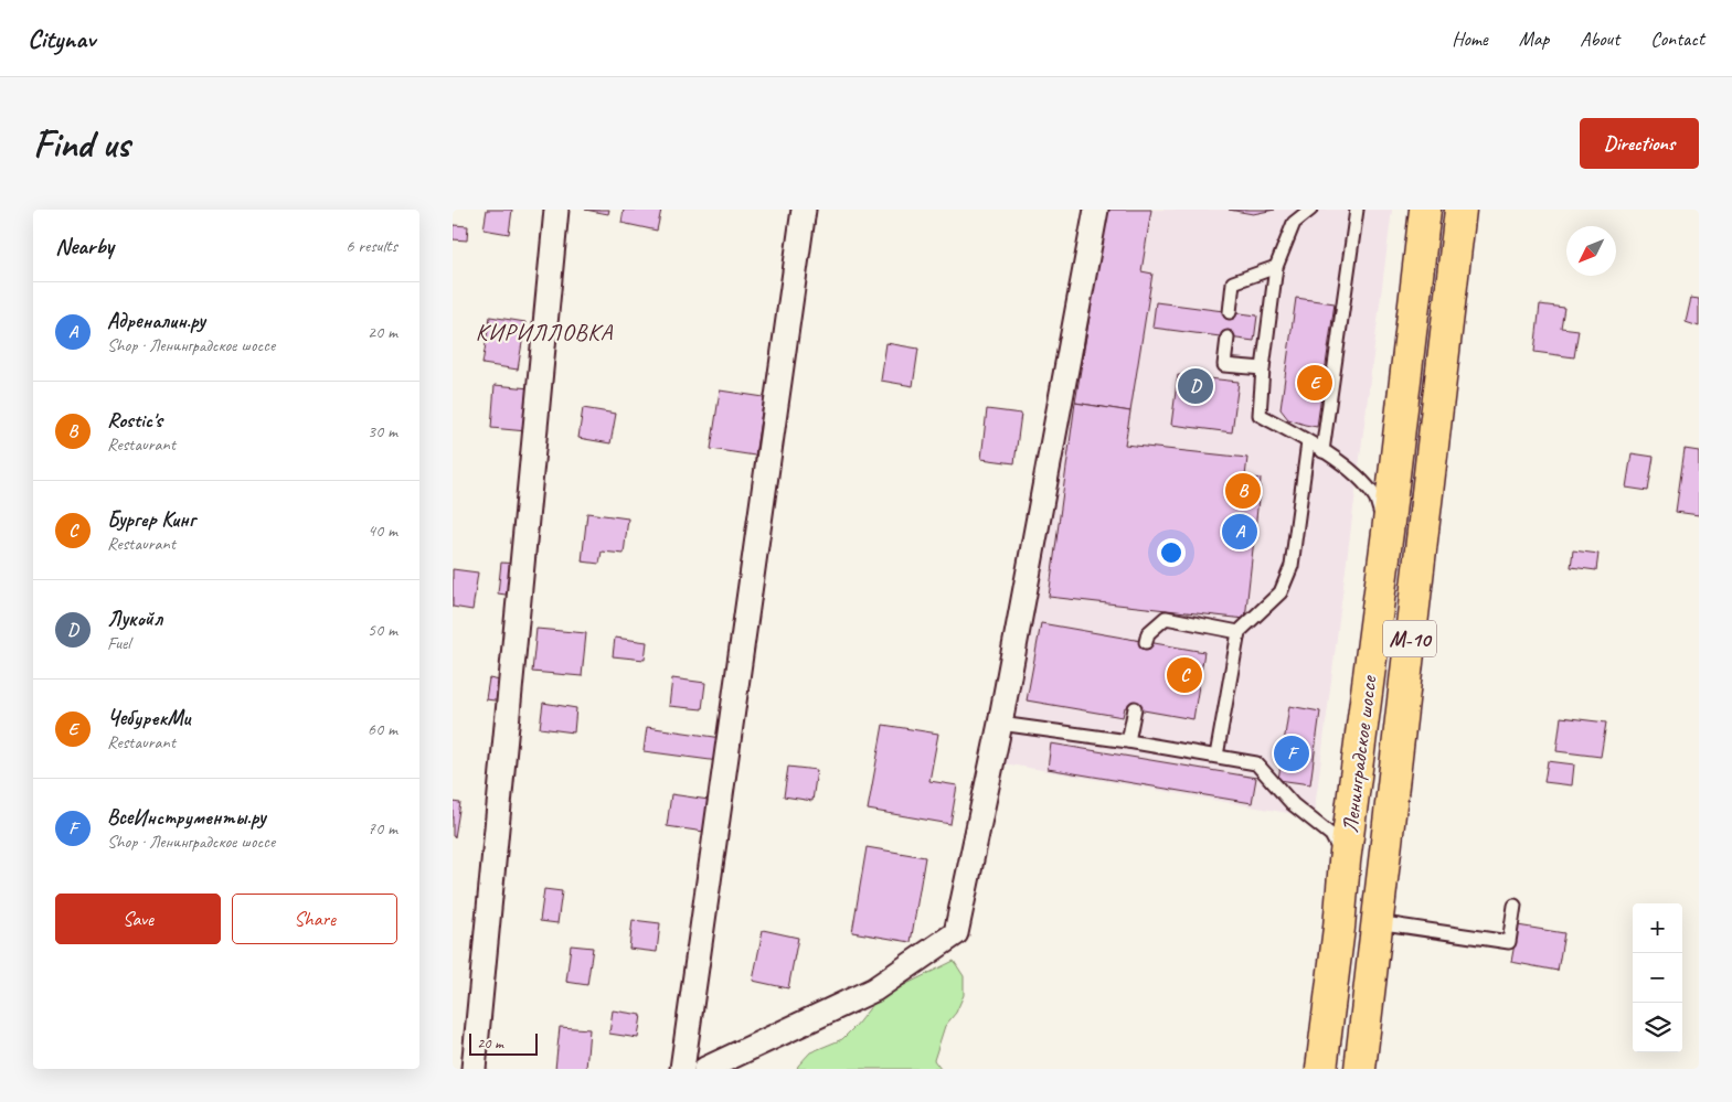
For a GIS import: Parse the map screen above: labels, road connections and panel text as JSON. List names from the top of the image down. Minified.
{"streets":{"highway":["М-10","Ленинградское шоссе"]},"districts":["КИРИЛЛОВКА"],"scale_bar":"20 m","north":"bottom left","page":{"header":"Citynav","nav":["Home","Map","About","Contact"],"buttons":["Directions",["Save","Share"]],"title":"Find us","heading":["Nearby","6 results"],"list":[{"mark":"A","name":"Адреналин.ру","note":"Shop · Ленинградское шоссе","value":"20 m"},{"mark":"B","name":"Rostic's","note":"Restaurant","value":"30 m"},{"mark":"C","name":"Бургер Кинг","note":"Restaurant","value":"40 m"},{"mark":"D","name":"Лукойл","note":"Fuel","value":"50 m"},{"mark":"E","name":"ЧебурекМи","note":"Restaurant","value":"60 m"},{"mark":"F","name":"ВсеИнструменты.ру","note":"Shop · Ленинградское шоссе","value":"70 m"}],"pins":["E","D","B","A","C","F"],"map_buttons":["+","−"],"scale":"20 m"}}
